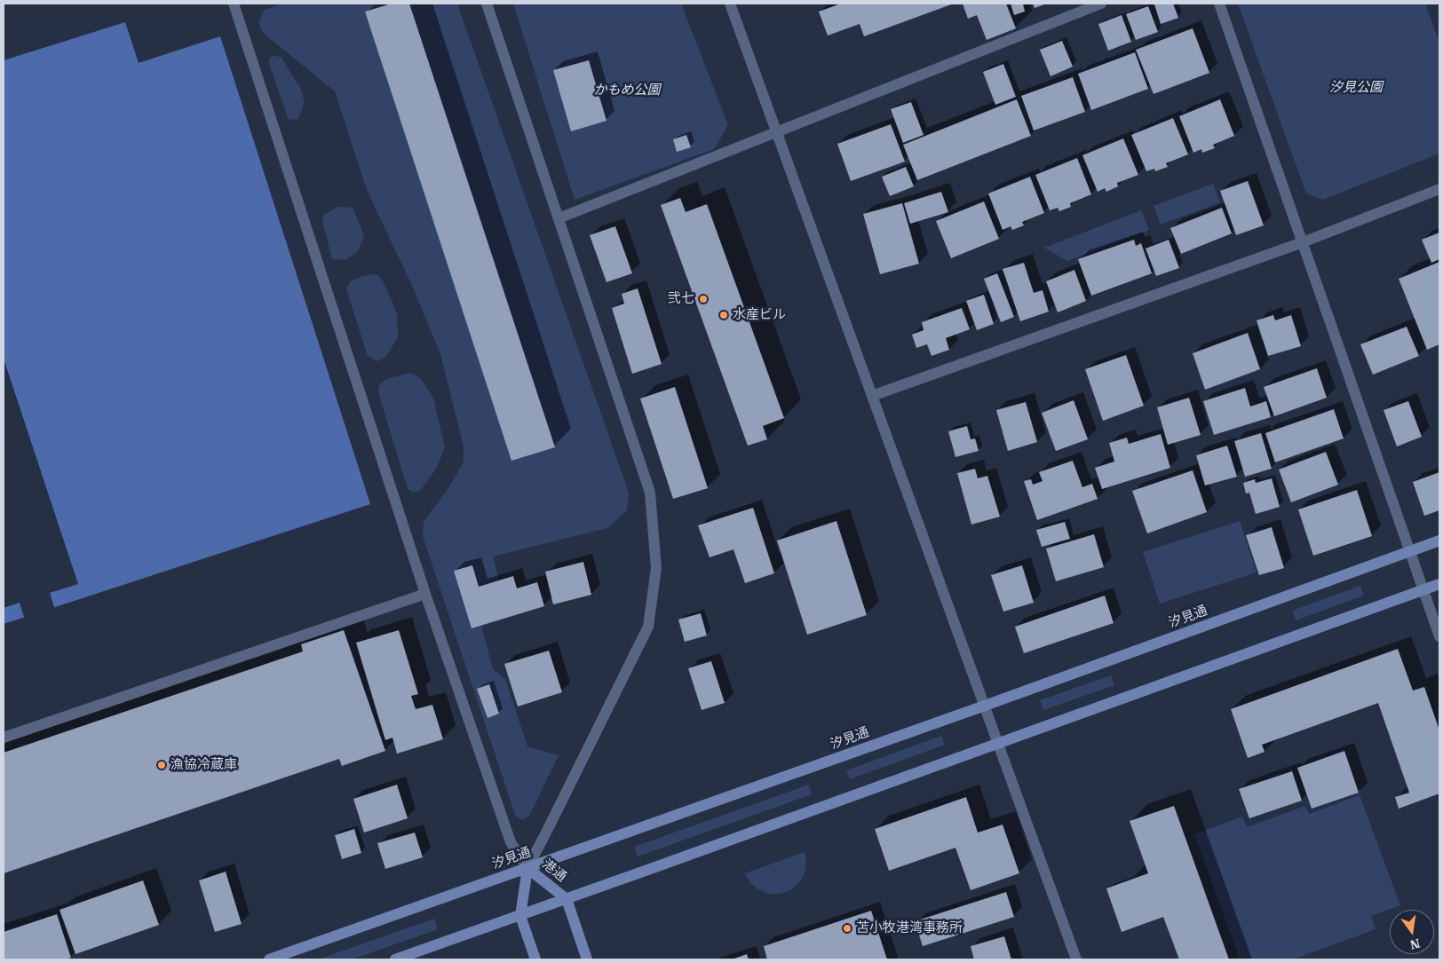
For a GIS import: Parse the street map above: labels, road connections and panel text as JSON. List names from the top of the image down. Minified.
{"streets":{"street":["汐見通","港通"]},"crossings":[["汐見通","港通"]],"parks":["汐見公園","かもめ公園"],"places":["弐七","水産ビル","漁協冷蔵庫","苫小牧港湾事務所"],"north":"bottom"}
